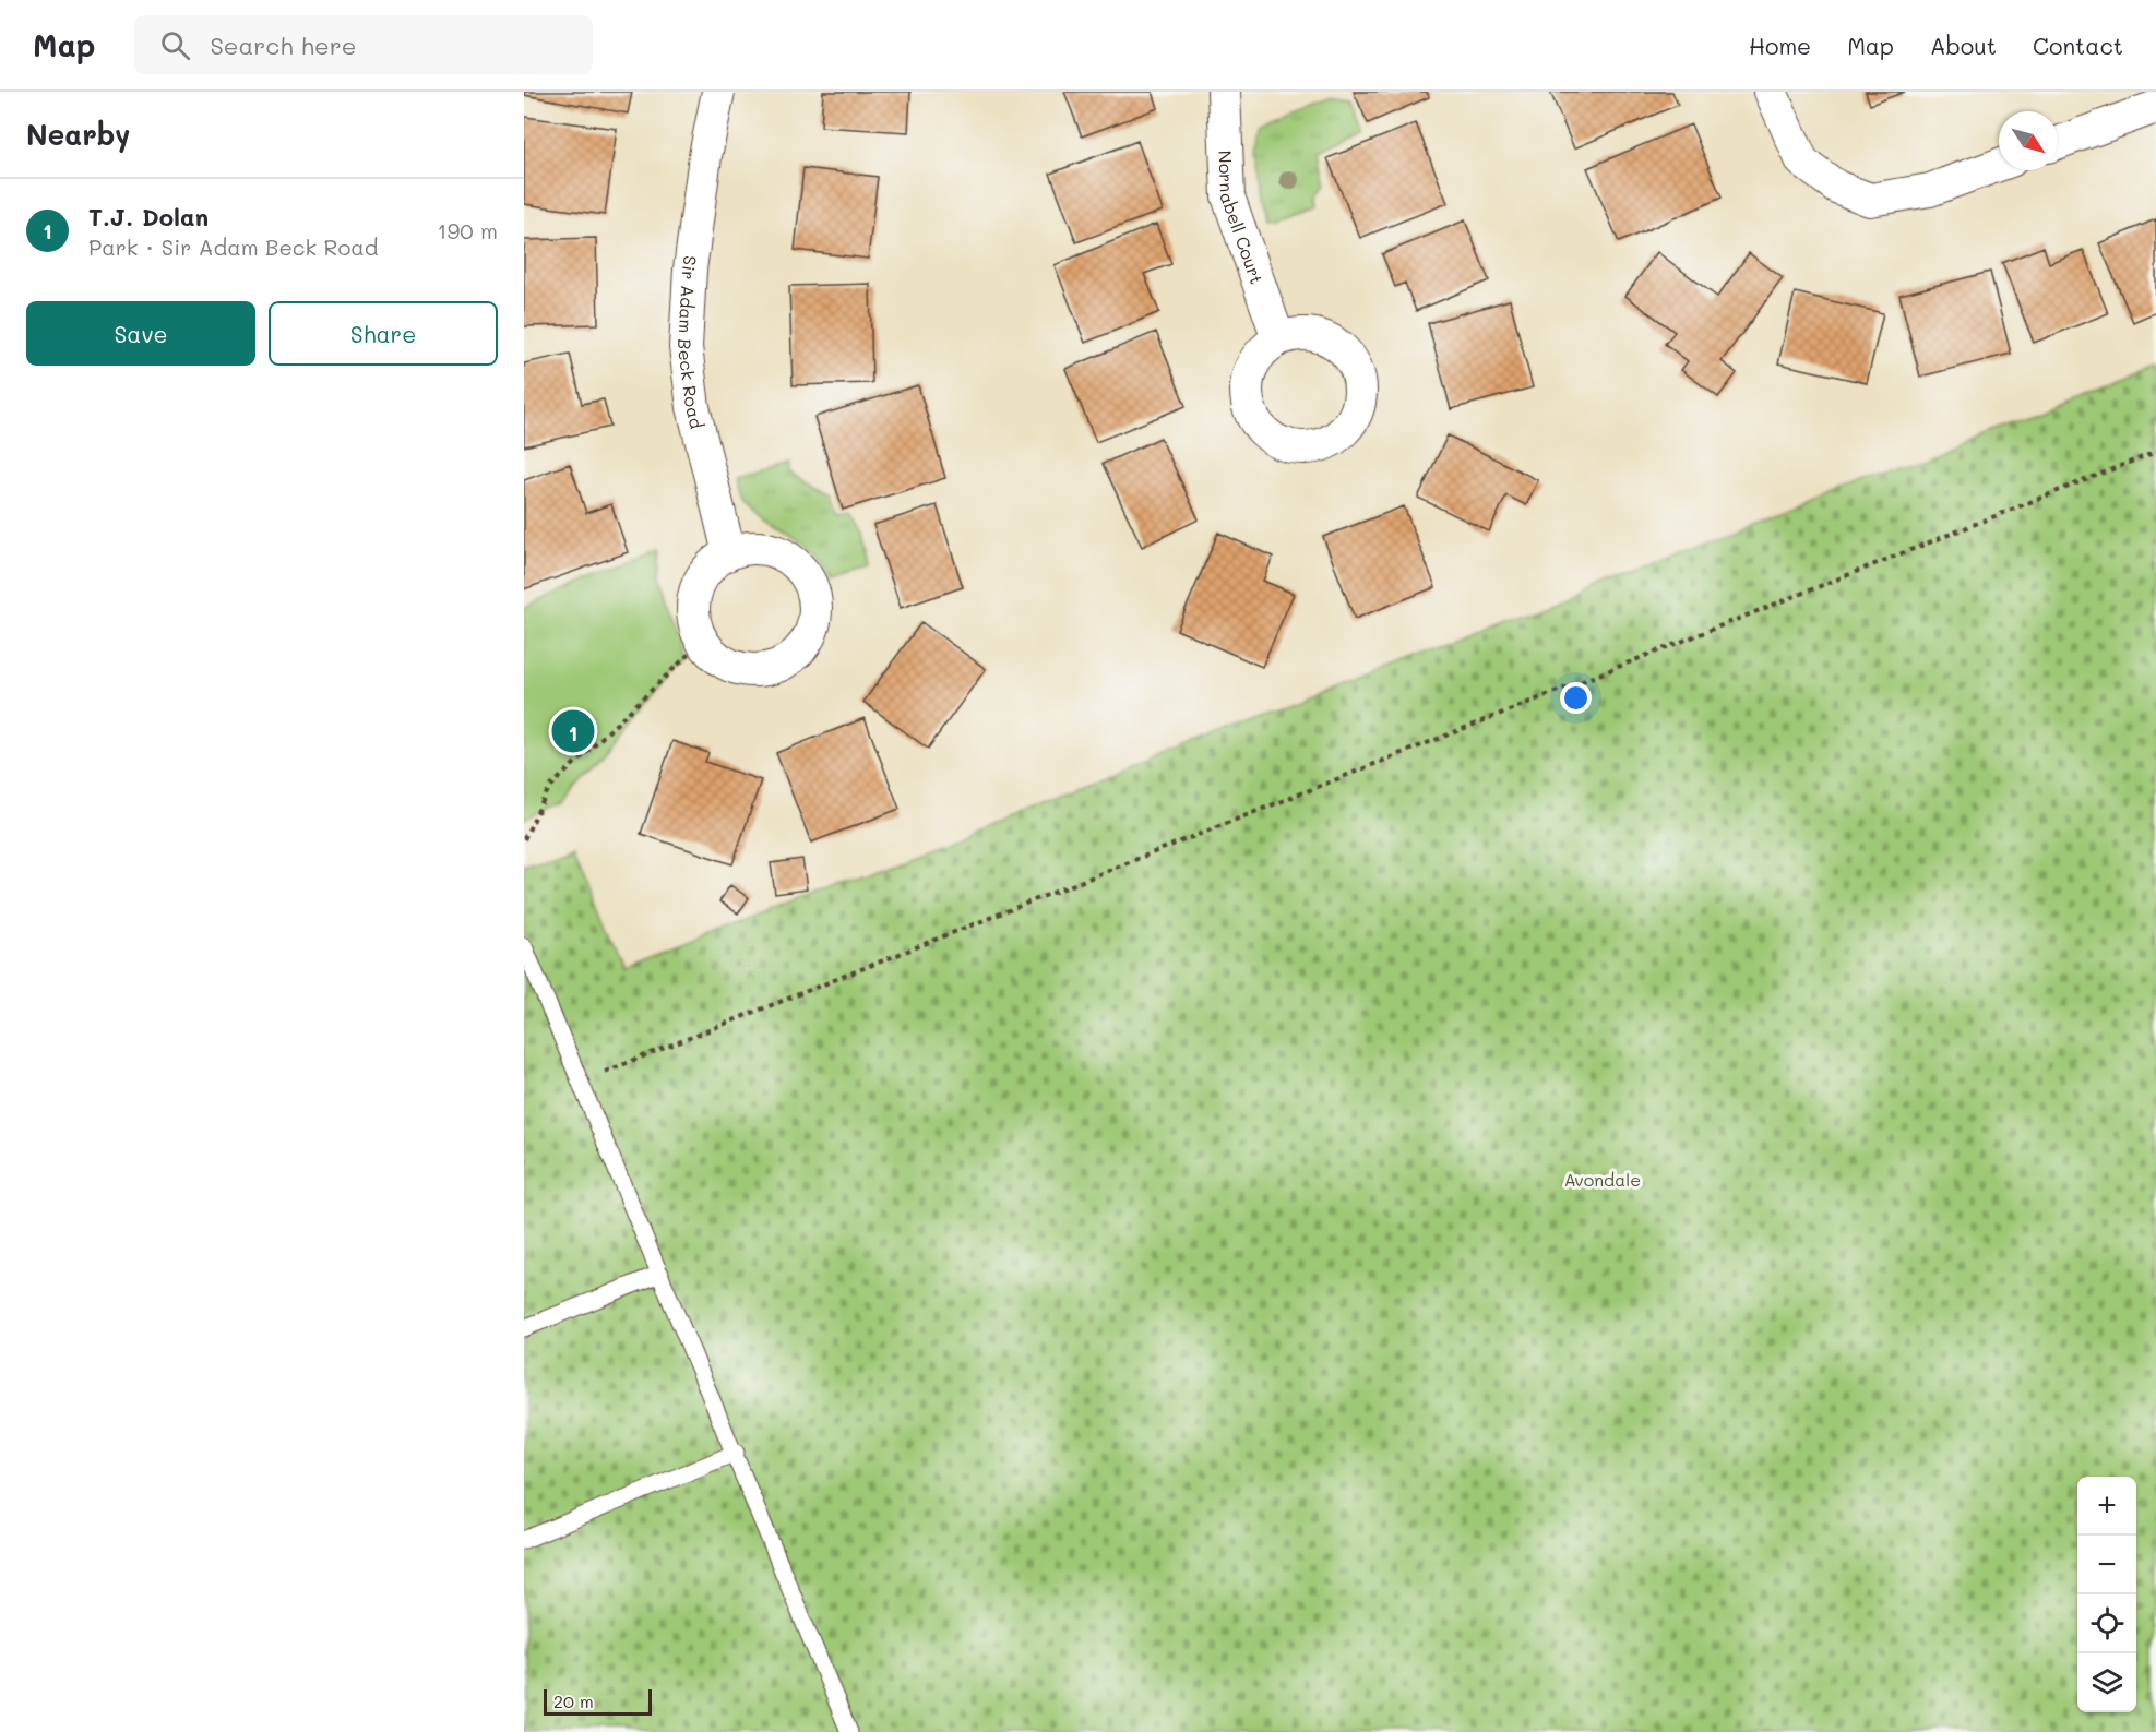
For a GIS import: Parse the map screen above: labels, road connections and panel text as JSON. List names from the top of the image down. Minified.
{"streets":{"street":["Nornabell Court","Sir Adam Beck Road"]},"parks":["Avondale"],"scale_bar":"20 m","north":"bottom right","page":{"header":"Map","search":"Search here","nav":["Home","Map","About","Contact"],"heading":"Nearby","list":[{"mark":"1","name":"T.J. Dolan","note":"Park · Sir Adam Beck Road","value":"190 m"}],"buttons":["Save","Share"],"pins":"1","map_buttons":["+","−"],"scale":"20 m"}}
